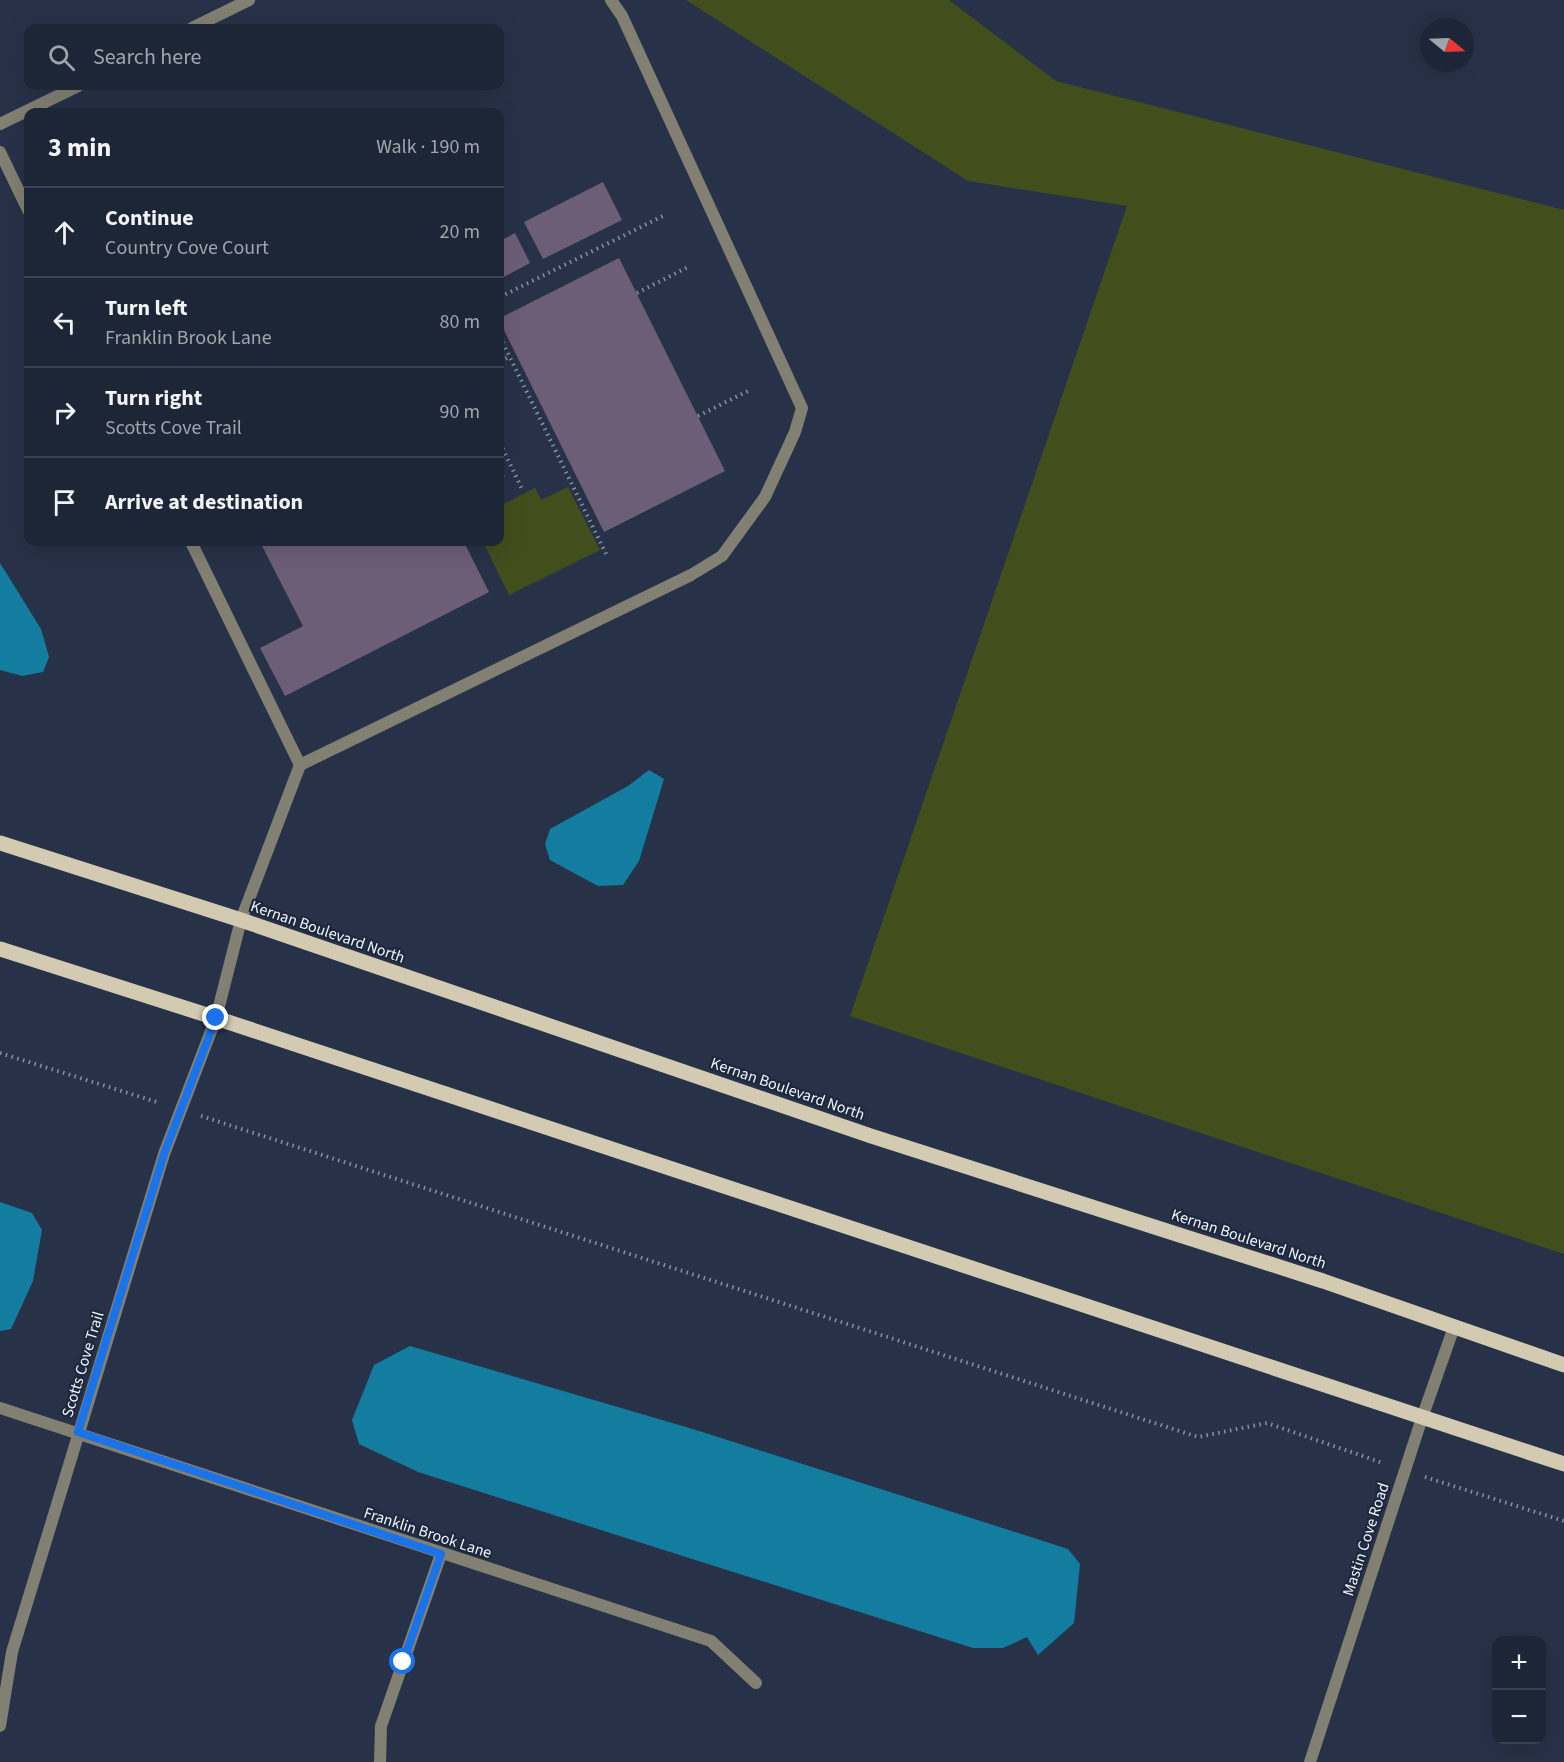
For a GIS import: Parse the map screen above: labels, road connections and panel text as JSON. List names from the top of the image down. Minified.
{"streets":{"main road":["Kernan Boulevard North"],"street":["Scotts Cove Trail","Franklin Brook Lane","Mastin Cove Road"]},"crossings":[["Kernan Boulevard North","Scotts Cove Trail"],["Kernan Boulevard North","Mastin Cove Road"],["Scotts Cove Trail","Franklin Brook Lane"]],"north":"right","page":{"search":"Search here","heading":["3 min","Walk · 190 m"],"list":[["Continue","Country Cove Court","20 m"],["Turn left","Franklin Brook Lane","80 m"],["Turn right","Scotts Cove Trail","90 m"],"Arrive at destination"],"map_buttons":["+","−"]}}
